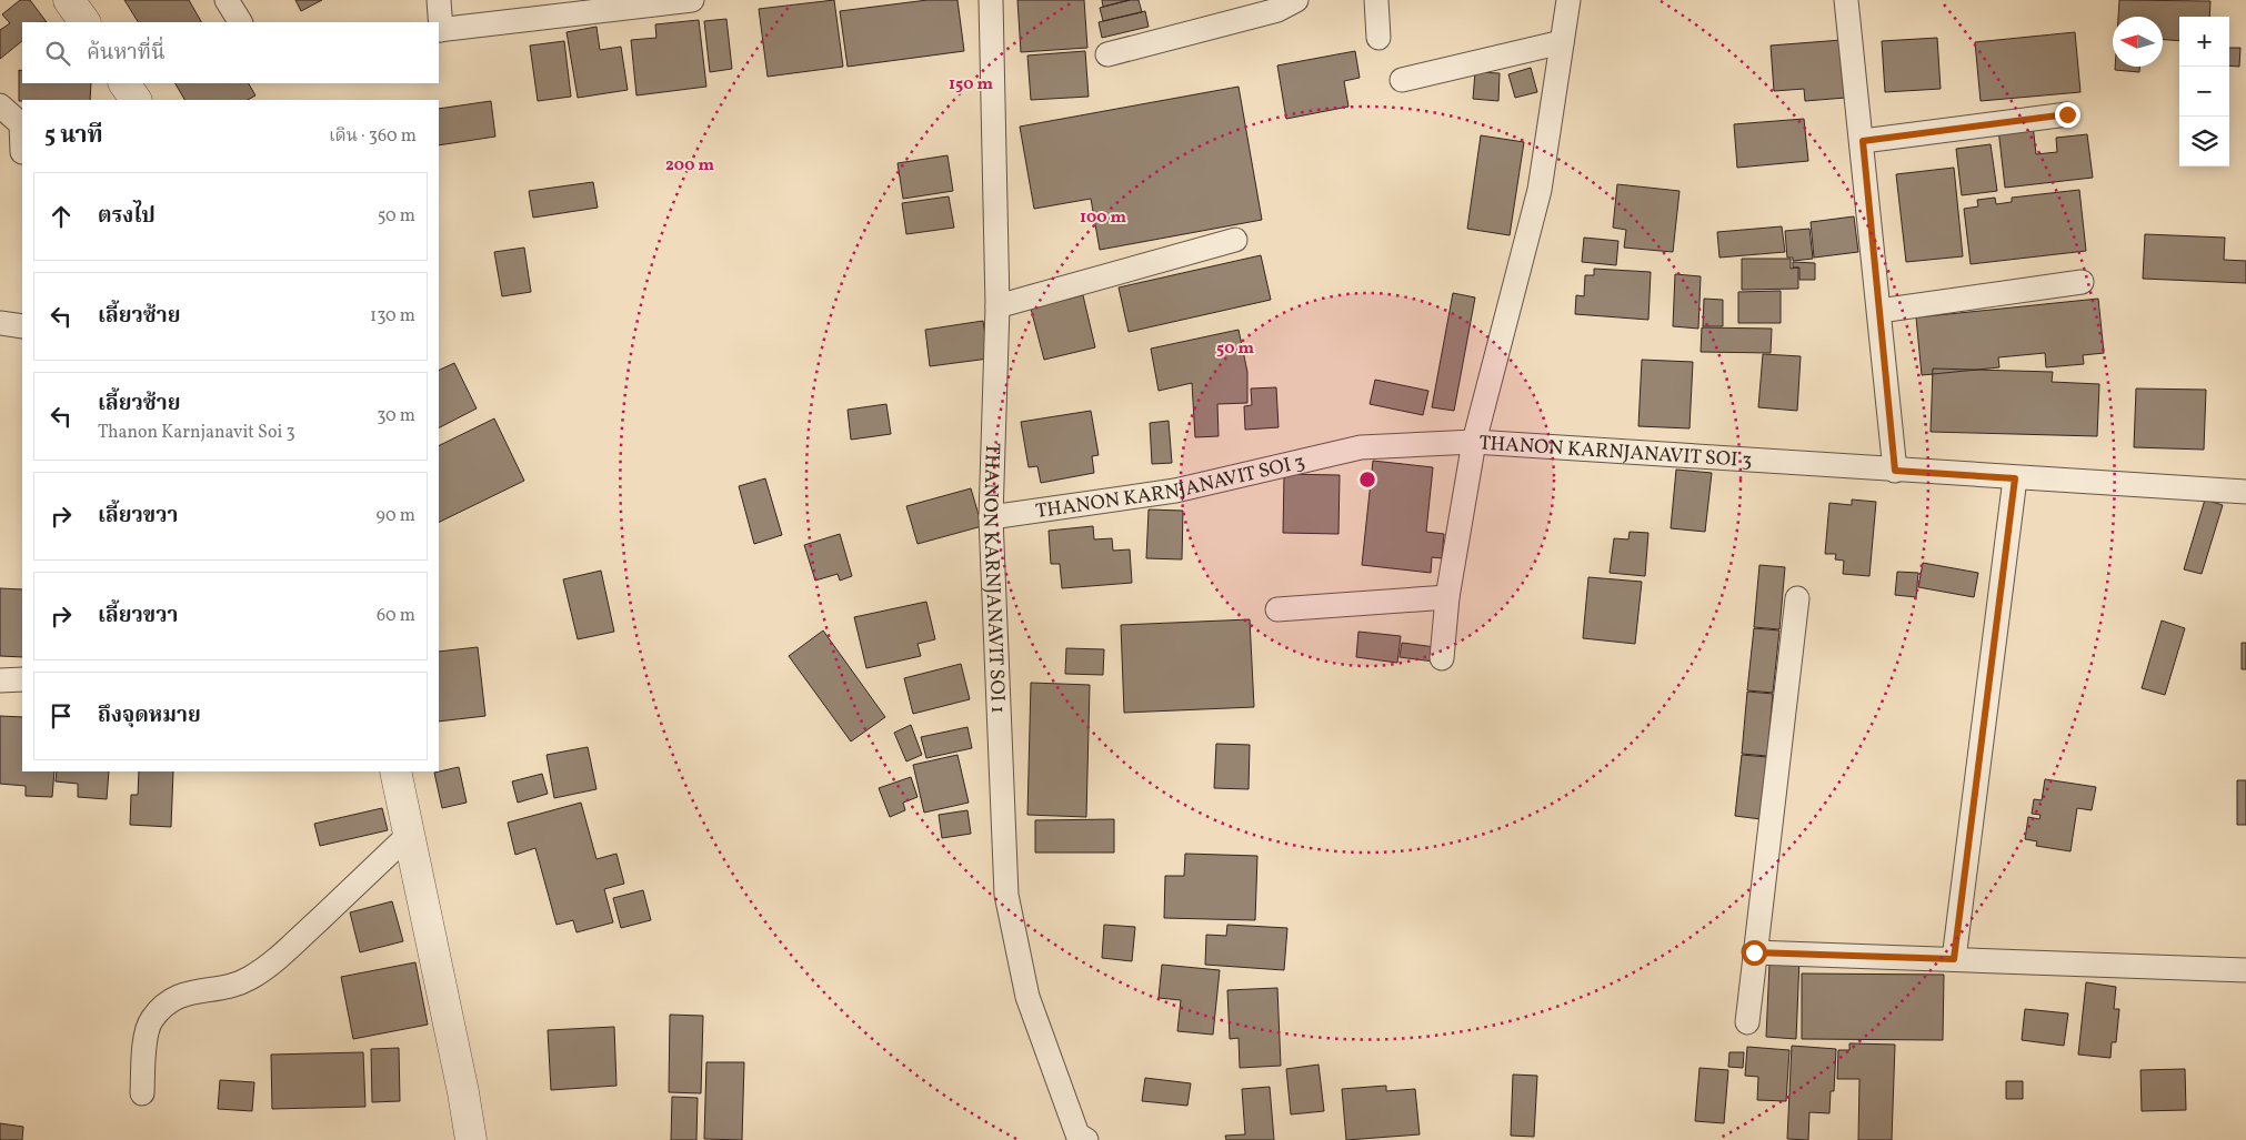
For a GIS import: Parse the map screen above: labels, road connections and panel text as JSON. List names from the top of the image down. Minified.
{"streets":{"street":["THANON KARNJANAVIT SOI 3","THANON KARNJANAVIT SOI 1"]},"crossings":[["THANON KARNJANAVIT SOI 3","THANON KARNJANAVIT SOI 1"]],"north":"left","page":{"map_buttons":["+","−"],"search":"ค้นหาที่นี่","heading":["5 นาที","เดิน · 360 m"],"list":[["ตรงไป","50 m"],["เลี้ยวซ้าย","130 m"],["เลี้ยวซ้าย","Thanon Karnjanavit Soi 3","30 m"],["เลี้ยวขวา","90 m"],["เลี้ยวขวา","60 m"],"ถึงจุดหมาย"]},"rings":["150 m","200 m","100 m","50 m"]}
